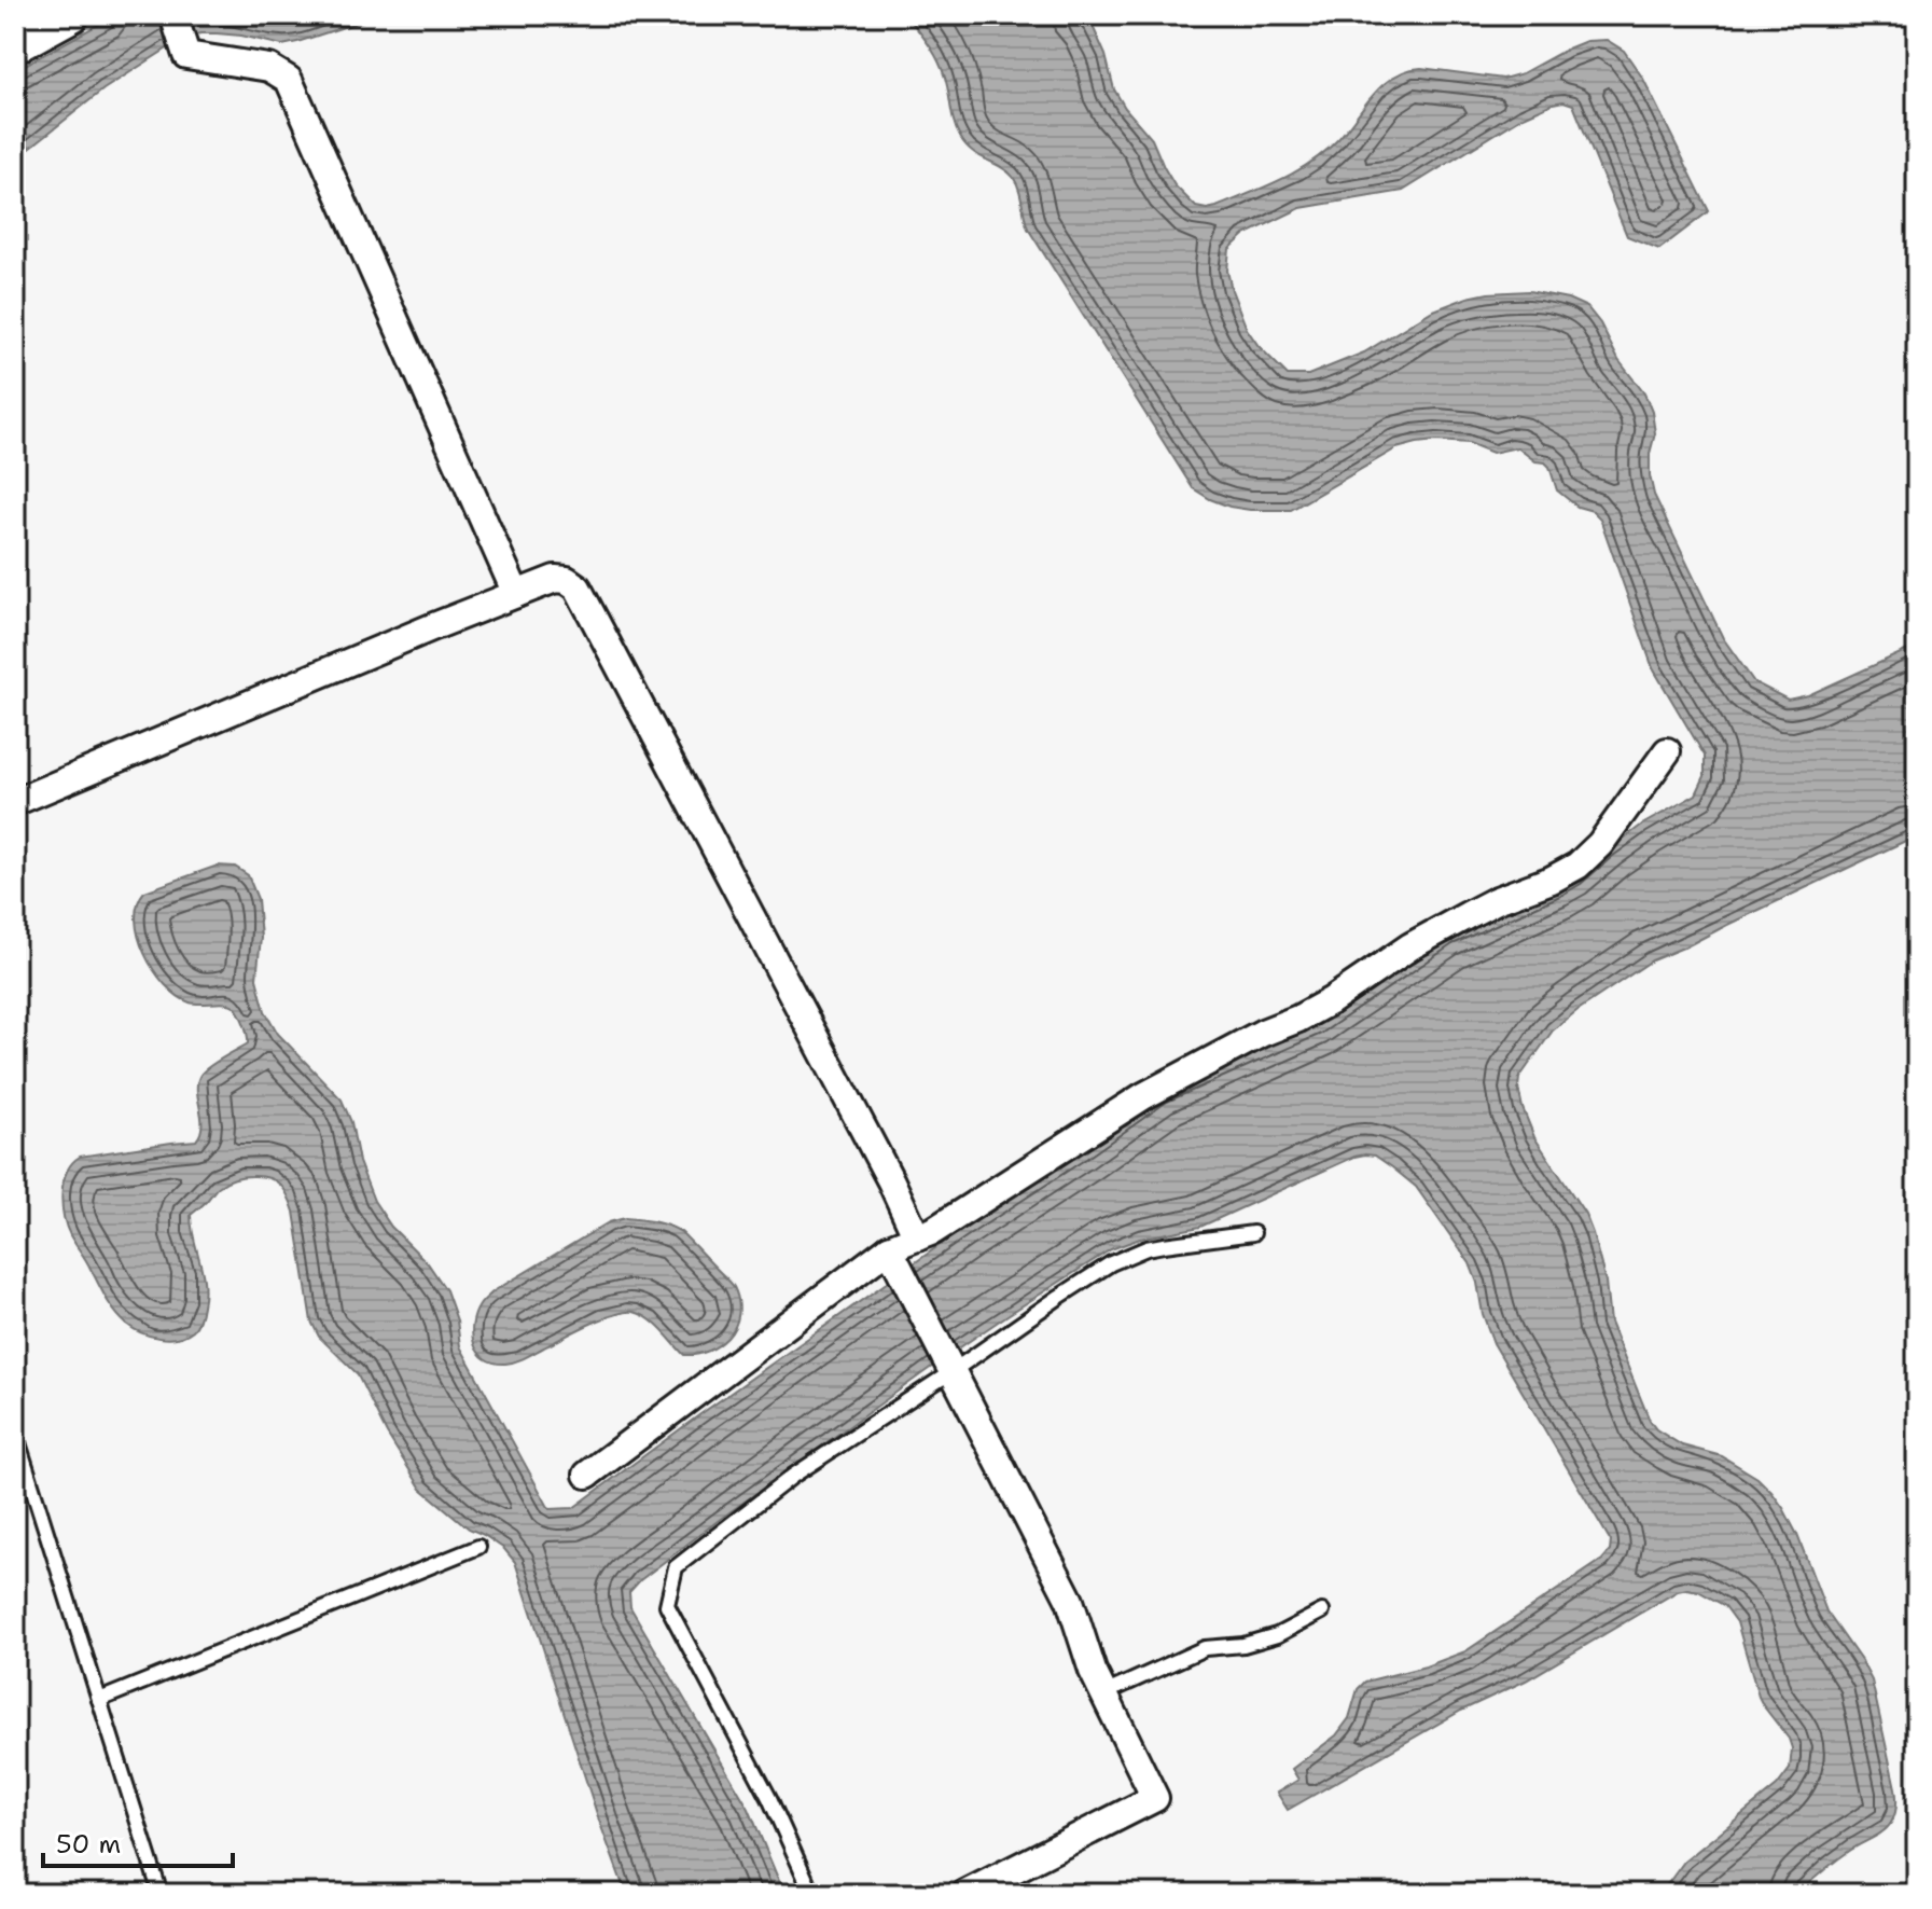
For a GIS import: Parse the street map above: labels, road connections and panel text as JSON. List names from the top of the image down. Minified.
{"scale_bar":"50 m"}
